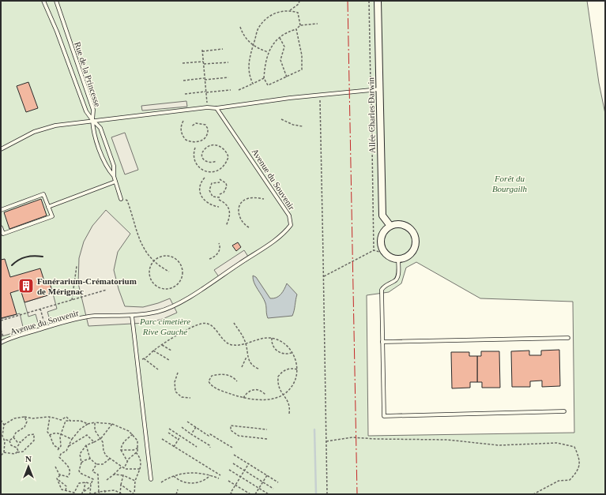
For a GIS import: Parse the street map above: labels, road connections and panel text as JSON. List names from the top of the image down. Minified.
{"streets":{"street":["Allée Charles Darwin"],"lane":["Rue de la Princesse","Avenue du Souvenir"]},"parks":["Forêt du Bourgailh","Parc cimetière Rive Gauche"],"places":{"building":["Funérarium-Crématorium de Mérignac"]},"north":"top"}
